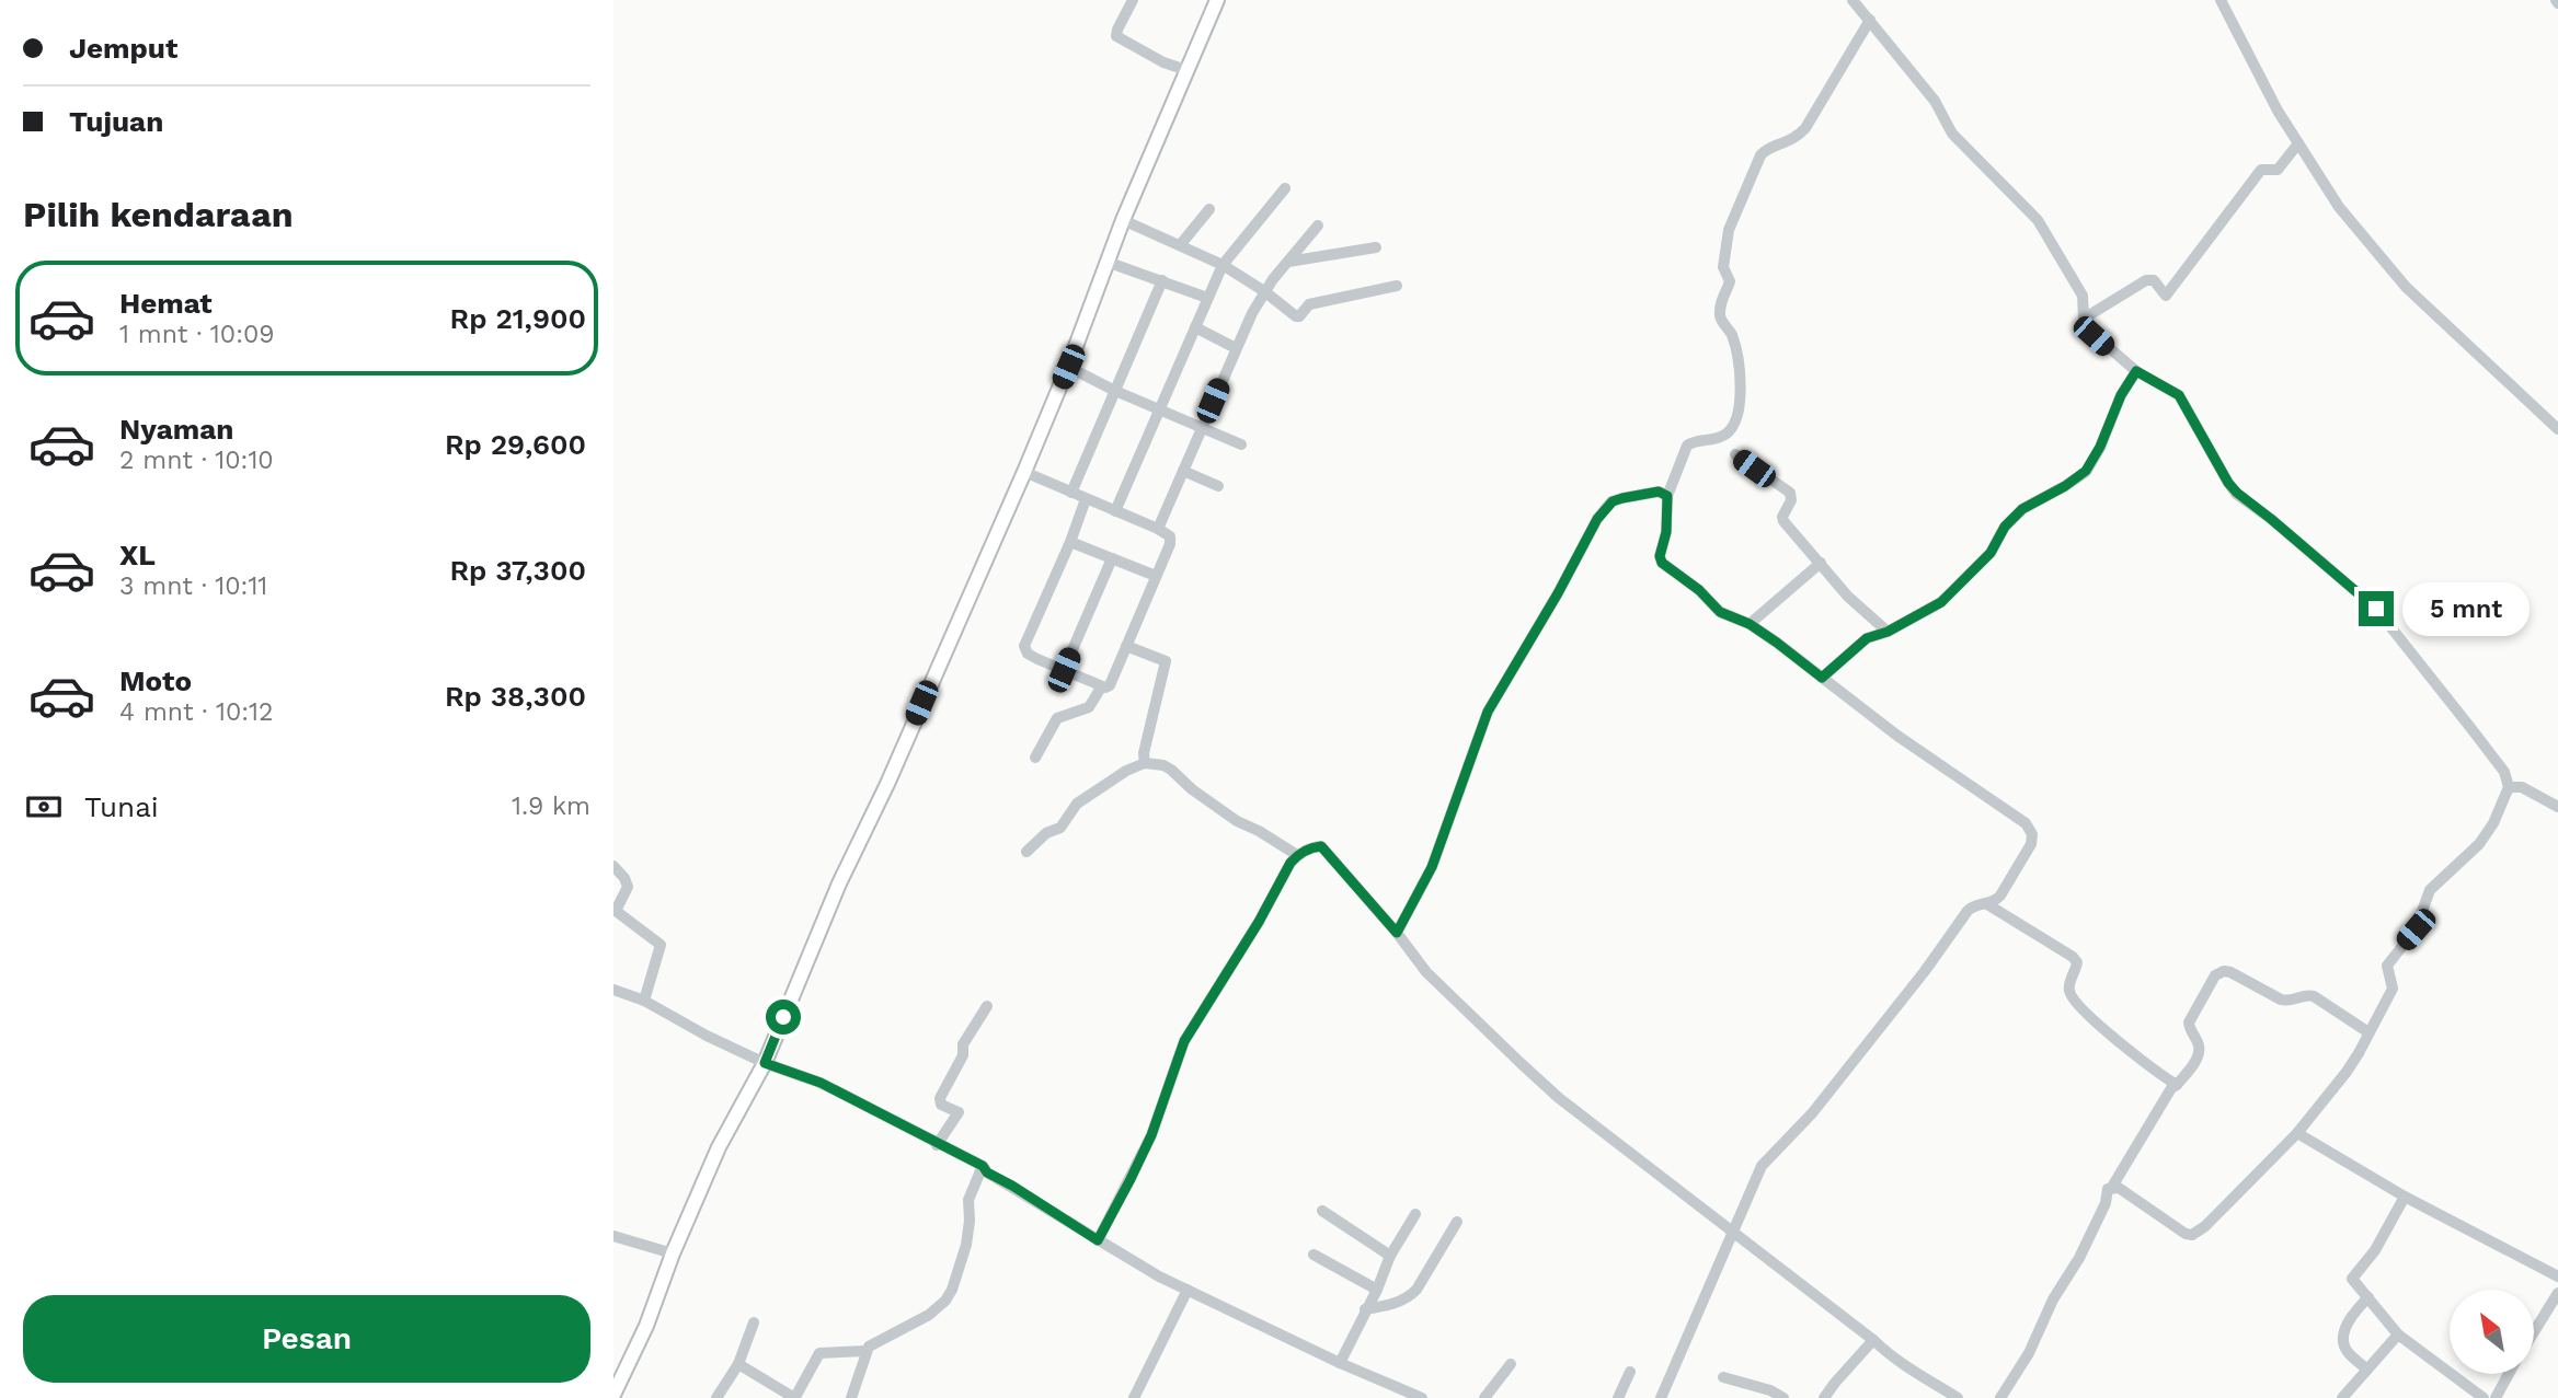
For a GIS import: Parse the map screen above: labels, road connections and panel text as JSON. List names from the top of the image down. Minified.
{"north":"top left","page":{"banner":["Jemput","Tujuan"],"heading":"Pilih kendaraan","list":[{"name":"Hemat","note":"1 mnt · 10:09","value":"Rp 21,900"},{"name":"Nyaman","note":"2 mnt · 10:10","value":"Rp 29,600"},{"name":"XL","note":"3 mnt · 10:11","value":"Rp 37,300"},{"name":"Moto","note":"4 mnt · 10:12","value":"Rp 38,300"}],"bubble":"5 mnt","pay":["Tunai","1.9 km"],"buttons":"Pesan"}}
